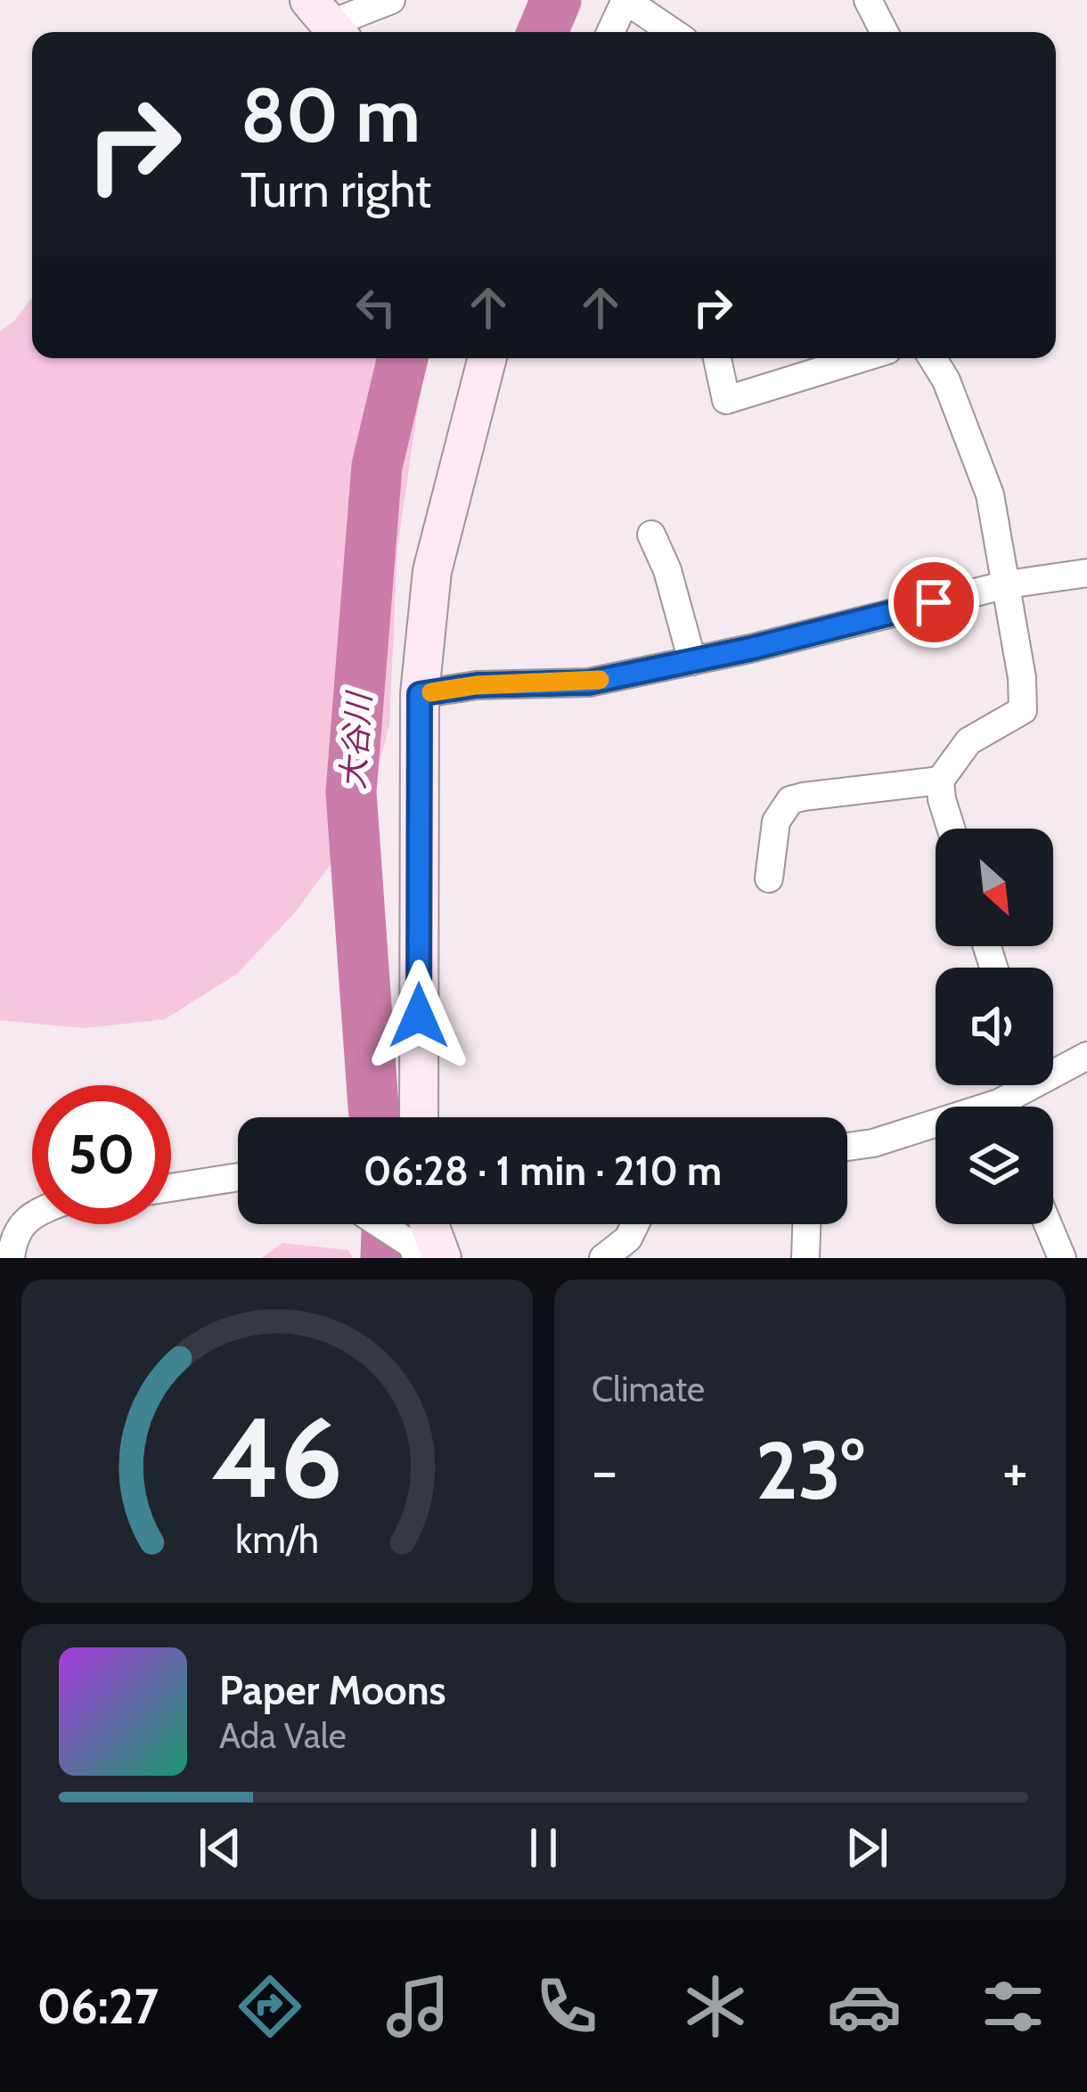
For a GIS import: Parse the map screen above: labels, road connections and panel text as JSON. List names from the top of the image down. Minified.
{"water":["大谷川"],"north":"bottom right","page":{"turn":["80 m","Turn right"],"limit":"50","trip":"06:28 · 1 min · 210 m","tile":"Climate","heat":["−","23°","+"],"song":["Paper Moons","Ada Vale"],"tabs":"06:27","gauge":["46","km/h"]}}
